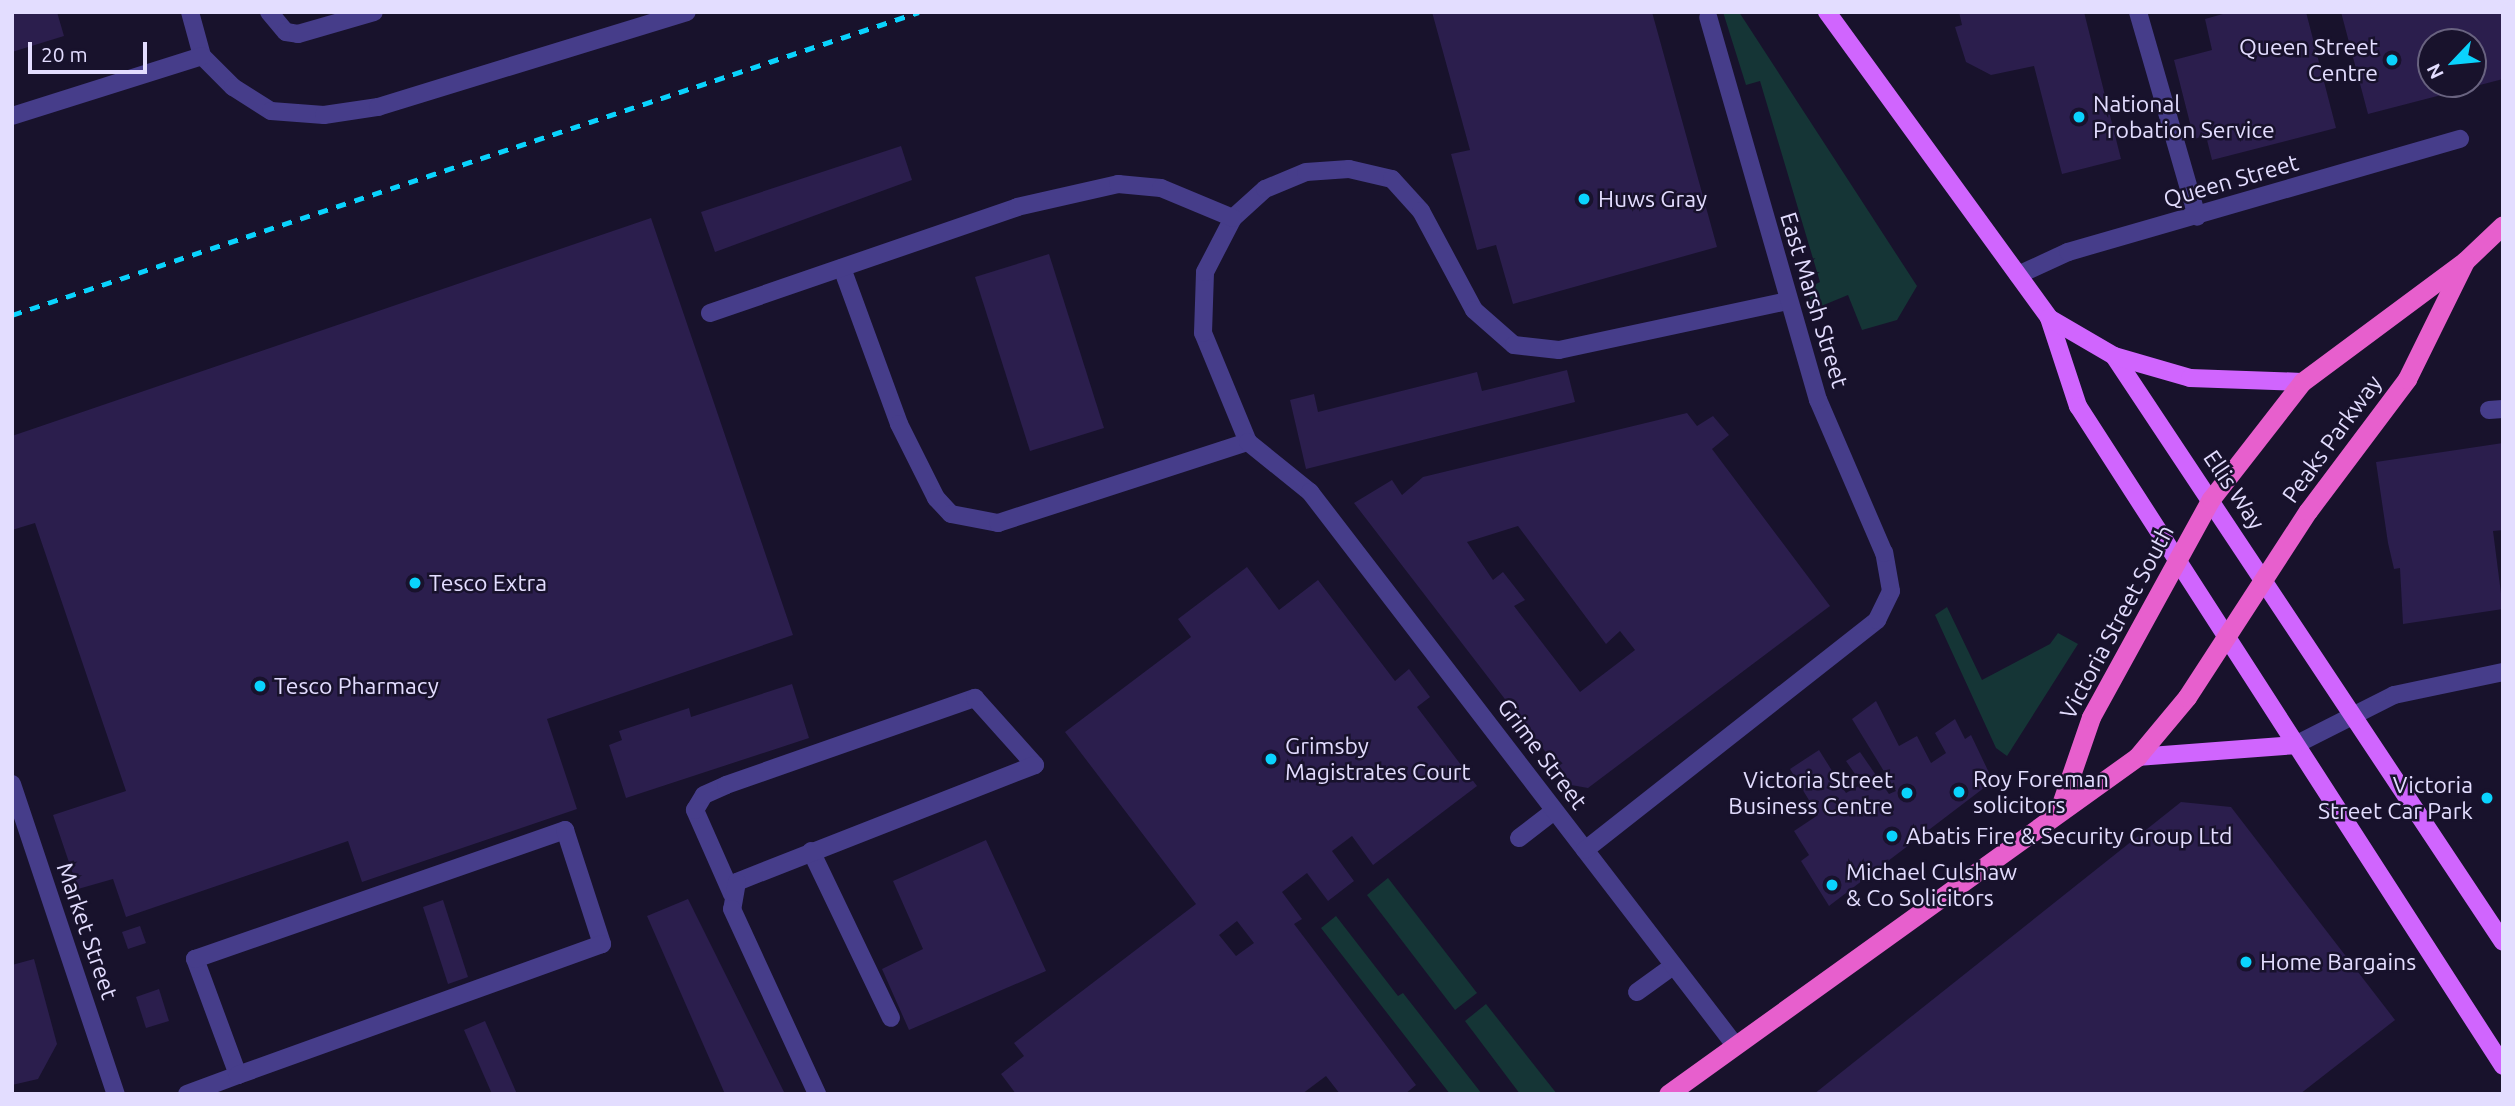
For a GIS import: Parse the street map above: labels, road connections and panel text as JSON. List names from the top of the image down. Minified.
{"streets":{"highway":["Peaks Parkway","Victoria Street South"],"main road":["Ellis Way"],"street":["Queen Street","East Marsh Street","Grime Street","Market Street"]},"crossings":[["Queen Street","Ellis Way"],["East Marsh Street","Grime Street"],["Peaks Parkway","Ellis Way"],["Peaks Parkway","Victoria Street South"],["Ellis Way","Victoria Street South"]],"places":["Queen Street Centre","National Probation Service","Huws Gray","Tesco Extra","Tesco Pharmacy","Grimsby Magistrates Court","Roy Foreman solicitors","Victoria Street Business Centre","Victoria Street Car Park","Abatis Fire & Security Group Ltd","Michael Culshaw & Co Solicitors","Home Bargains"],"scale_bar":"20 m","north":"bottom left"}
